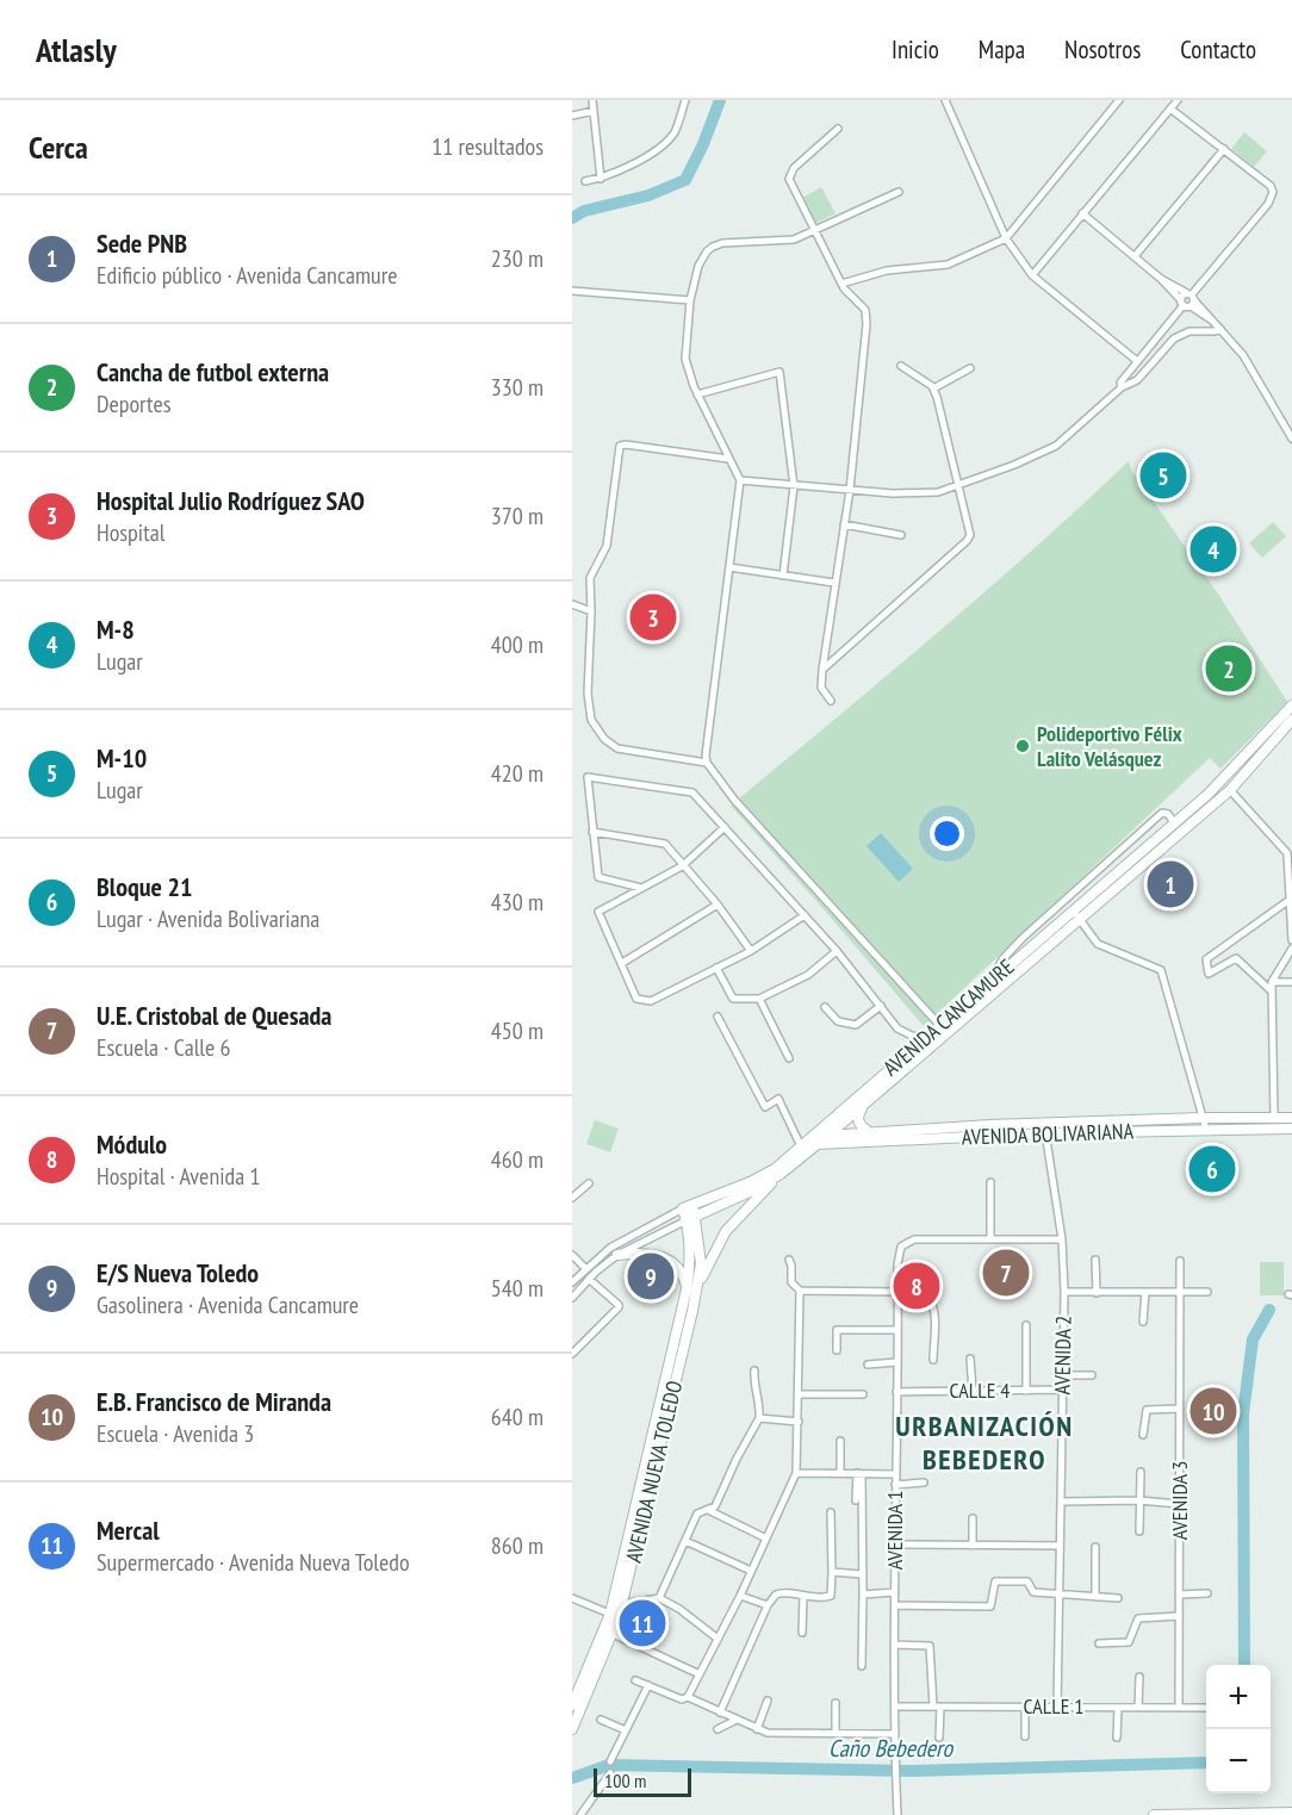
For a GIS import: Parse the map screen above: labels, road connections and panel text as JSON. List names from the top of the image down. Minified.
{"streets":{"main road":["AVENIDA CANCAMURE","AVENIDA BOLIVARIANA","AVENIDA NUEVA TOLEDO"],"street":["AVENIDA 2","CALLE 4","AVENIDA 3","AVENIDA 1","CALLE 1"]},"crossings":[["AVENIDA CANCAMURE","AVENIDA BOLIVARIANA"],["AVENIDA CANCAMURE","AVENIDA NUEVA TOLEDO"],["AVENIDA BOLIVARIANA","AVENIDA 2"],["AVENIDA 2","CALLE 4"],["AVENIDA 2","CALLE 1"],["CALLE 4","AVENIDA 1"],["AVENIDA 3","CALLE 1"],["AVENIDA 1","CALLE 1"]],"districts":["URBANIZACIÓN BEBEDERO"],"water":["Caño Bebedero"],"places":["Polideportivo Félix Lalito Velásquez"],"scale_bar":"100 m","page":{"header":"Atlasly","nav":["Inicio","Mapa","Nosotros","Contacto"],"heading":["Cerca","11 resultados"],"list":[{"mark":"1","name":"Sede PNB","note":"Edificio público · Avenida Cancamure","value":"230 m"},{"mark":"2","name":"Cancha de futbol externa","note":"Deportes","value":"330 m"},{"mark":"3","name":"Hospital Julio Rodríguez SAO","note":"Hospital","value":"370 m"},{"mark":"4","name":"M-8","note":"Lugar","value":"400 m"},{"mark":"5","name":"M-10","note":"Lugar","value":"420 m"},{"mark":"6","name":"Bloque 21","note":"Lugar · Avenida Bolivariana","value":"430 m"},{"mark":"7","name":"U.E. Cristobal de Quesada","note":"Escuela · Calle 6","value":"450 m"},{"mark":"8","name":"Módulo","note":"Hospital · Avenida 1","value":"460 m"},{"mark":"9","name":"E/S Nueva Toledo","note":"Gasolinera · Avenida Cancamure","value":"540 m"},{"mark":"10","name":"E.B. Francisco de Miranda","note":"Escuela · Avenida 3","value":"640 m"},{"mark":"11","name":"Mercal","note":"Supermercado · Avenida Nueva Toledo","value":"860 m"}],"pins":["5","4","3","2","1","6","7","9","8","10","11"],"map_buttons":["+","−"],"scale":"100 m"}}
